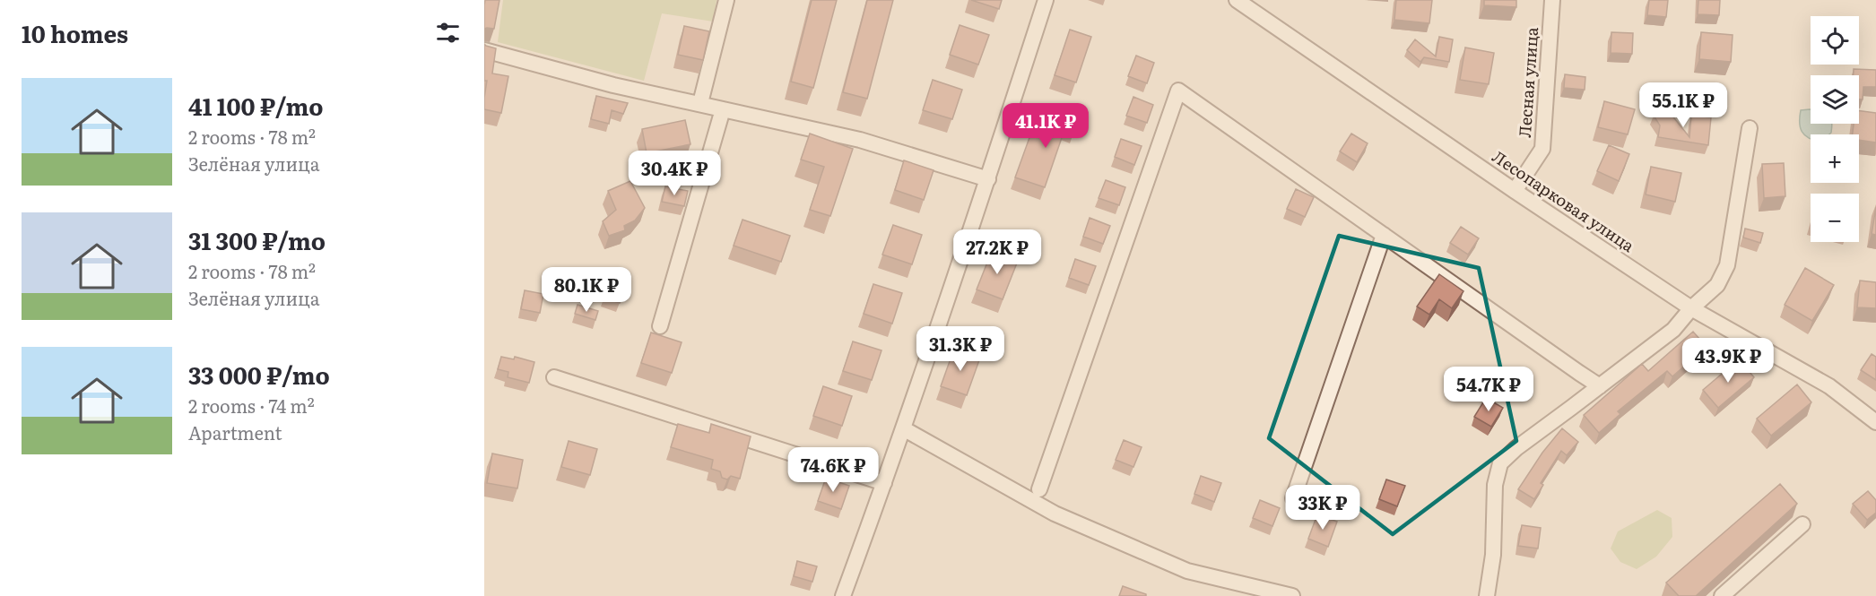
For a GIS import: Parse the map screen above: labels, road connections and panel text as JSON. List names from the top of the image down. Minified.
{"streets":{"street":["Лесная улица","Лесопарковая улица"]},"crossings":[["Лесная улица","Лесопарковая улица"]],"page":{"heading":"10 homes","map_buttons":["+","−"],"list":[{"name":"41 100 ₽/mo","note":"2 rooms · 78 m² · Зелёная улица"},{"name":"31 300 ₽/mo","note":"2 rooms · 78 m² · Зелёная улица"},{"name":"33 000 ₽/mo","note":"2 rooms · 74 m² · Apartment"}],"price":["55.1K ₽","41.1K ₽","30.4K ₽","27.2K ₽","80.1K ₽","31.3K ₽","43.9K ₽","54.7K ₽","74.6K ₽","33K ₽"]}}
